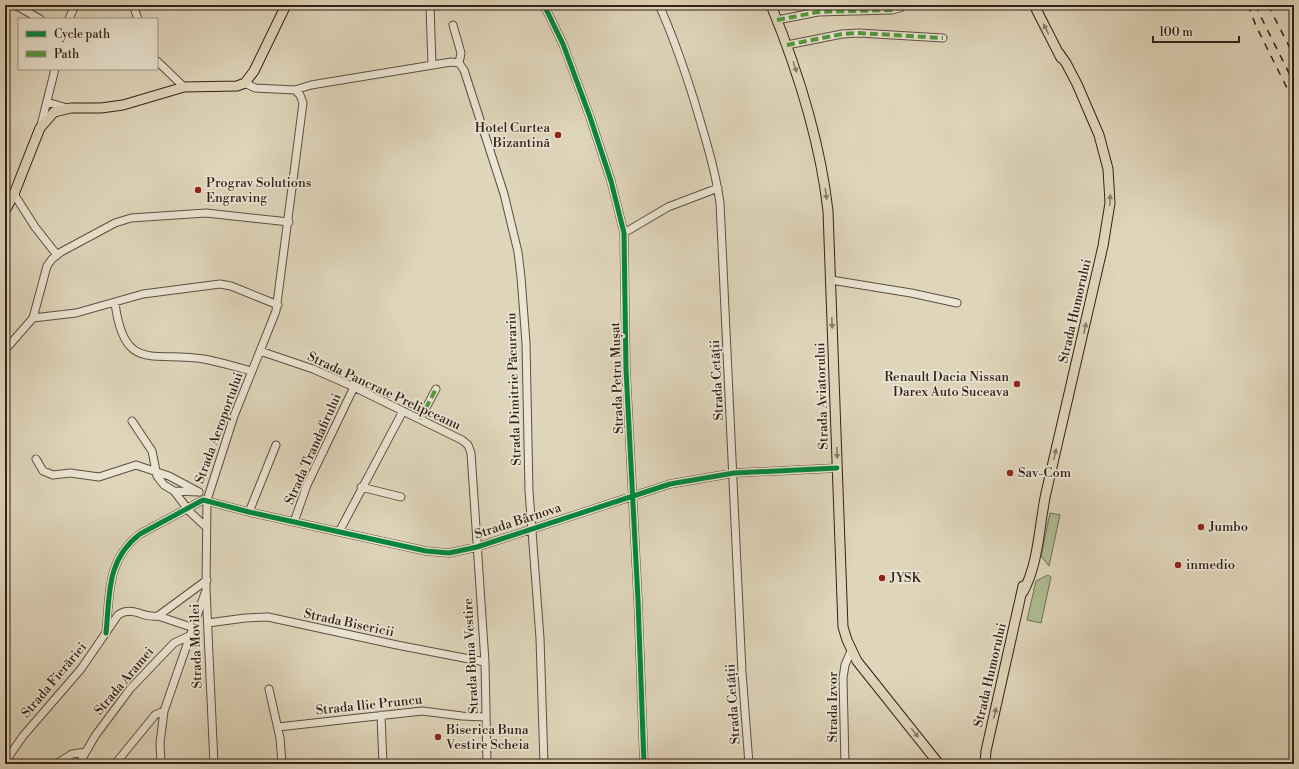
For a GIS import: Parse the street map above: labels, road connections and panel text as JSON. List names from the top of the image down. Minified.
{"streets":{"main road":["Strada Humorului","Strada Aviatorului"],"street":["Strada Petru Mușat","Strada Cetății","Strada Dimitrie Păcurariu","Strada Pancrate Prelipceanu","Strada Aeroportului","Strada Trandafirului","Strada Bârnova","Strada Bisericii","Strada Movilei","Strada Buna Vestire","Strada Fierăriei","Strada Aramei","Strada Ilie Pruncu","Strada Izvor"]},"crossings":[["Strada Petru Mușat","Strada Bârnova"],["Strada Cetății","Strada Bârnova"],["Strada Dimitrie Păcurariu","Strada Bârnova"],["Strada Pancrate Prelipceanu","Strada Aeroportului"],["Strada Pancrate Prelipceanu","Strada Trandafirului"],["Strada Pancrate Prelipceanu","Strada Bârnova"],["Strada Pancrate Prelipceanu","Strada Buna Vestire"],["Strada Aviatorului","Strada Bârnova"],["Strada Aviatorului","Strada Izvor"],["Strada Aeroportului","Strada Bârnova"],["Strada Aeroportului","Strada Movilei"],["Strada Trandafirului","Strada Bârnova"],["Strada Bârnova","Strada Buna Vestire"],["Strada Bisericii","Strada Movilei"],["Strada Bisericii","Strada Buna Vestire"],["Strada Buna Vestire","Strada Ilie Pruncu"]],"one_way":["Strada Humorului","Strada Aviatorului"],"places":["Hotel Curtea Bizantină","Prograv Solutions Engraving","Renault Dacia Nissan Darex Auto Suceava","Sav-Com","Jumbo","inmedio","JYSK","Biserica Buna Vestire Scheia"],"legend":["Cycle path","Path"],"scale_bar":"100 m"}
